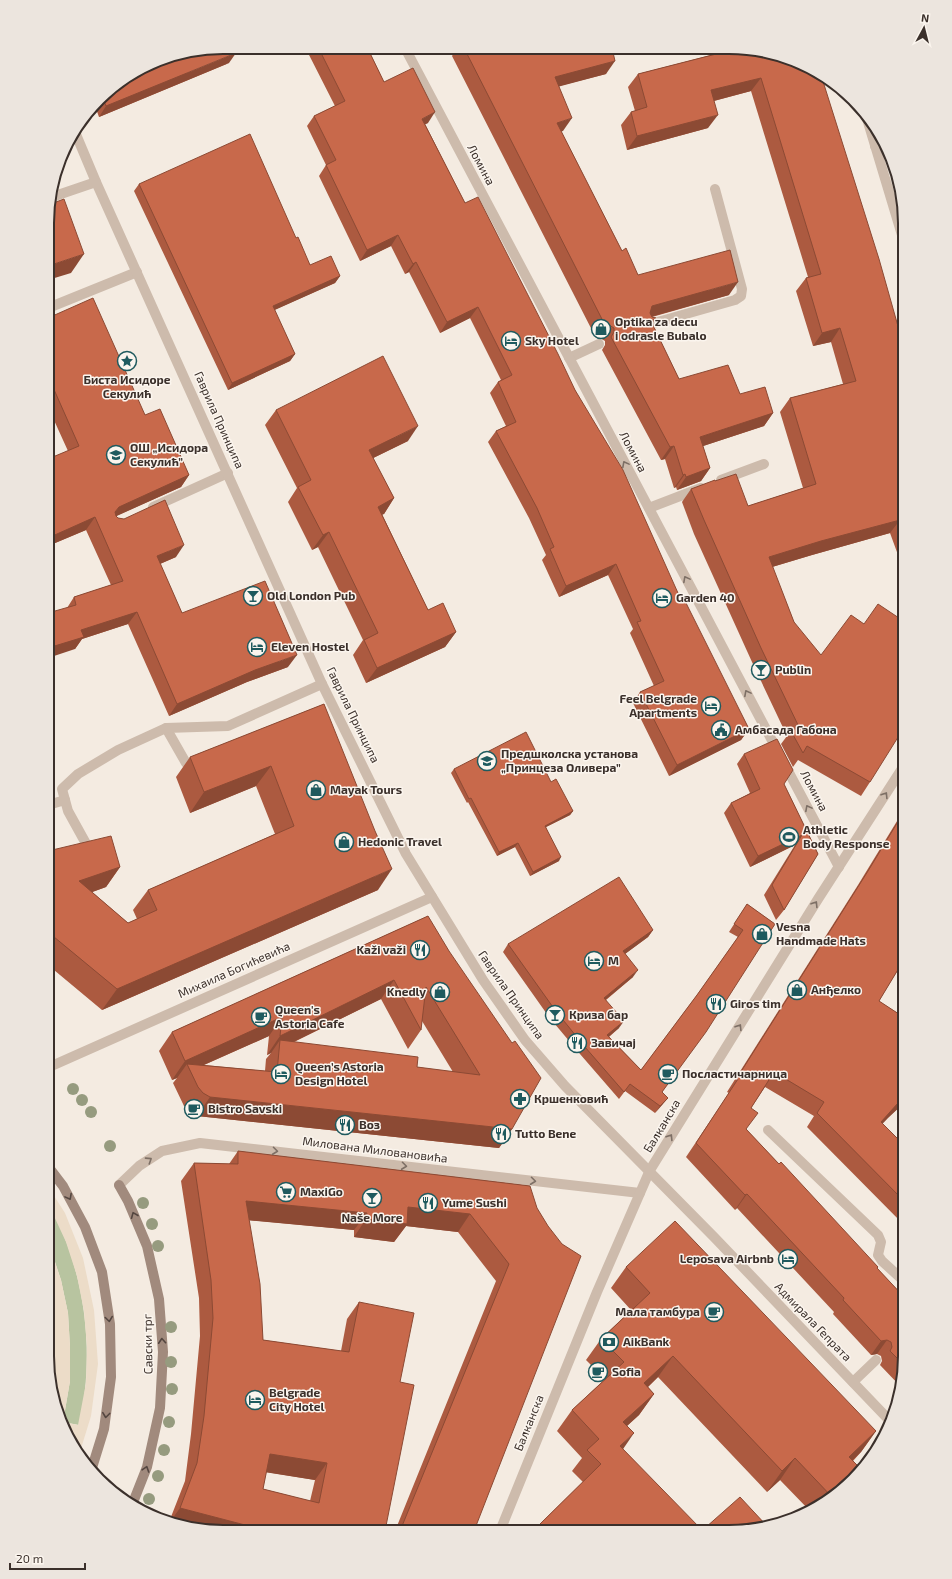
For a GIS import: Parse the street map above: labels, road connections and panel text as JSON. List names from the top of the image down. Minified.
{"streets":{"main road":["Савски трг"],"street":["Ломина","Гаврила Принципа","Михаила Богићевића","Балканска","Милована Миловановића","Адмирала Гепрата"]},"crossings":[["Ломина","Балканска"],["Гаврила Принципа","Михаила Богићевића"],["Гаврила Принципа","Балканска"],["Гаврила Принципа","Адмирала Гепрата"],["Балканска","Милована Миловановића"],["Балканска","Адмирала Гепрата"],["Милована Миловановића","Савски трг"]],"one_way":["Ломина","Балканска","Милована Миловановића"],"places":{"shop":["Optika za decu i odrasle Bubalo","Mayak Tours","Hedonic Travel","Vesna Handmade Hats","Анђелко","Knedly"],"hotel":["Sky Hotel","Garden 40","Eleven Hostel","Feel Belgrade Apartments","M","Queen’s Astoria Design Hotel","Leposava Airbnb","Belgrade City Hotel"],"place":["Биста Исидоре Секулић"],"school or university":["ОШ „Исидора Секулић”","Предшколска установа „Принцеза Оливера”"],"bar":["Old London Pub","Publin","Криза бар","Naše More"],"public building":["Амбасада Габона"],"sports":["Athletic Body Response"],"restaurant":["Kaži važi","Giros tim","Завичај","Воз","Tutto Bene","Yume Sushi"],"cafe":["Queen's Astoria Cafe","Посластичарница","Bistro Savski","Мала тамбура","Sofia"],"pharmacy":["Кршенковић"],"supermarket":["MaxiGo"],"bank":["AikBank"]},"scale_bar":"20 m","north":"top"}
